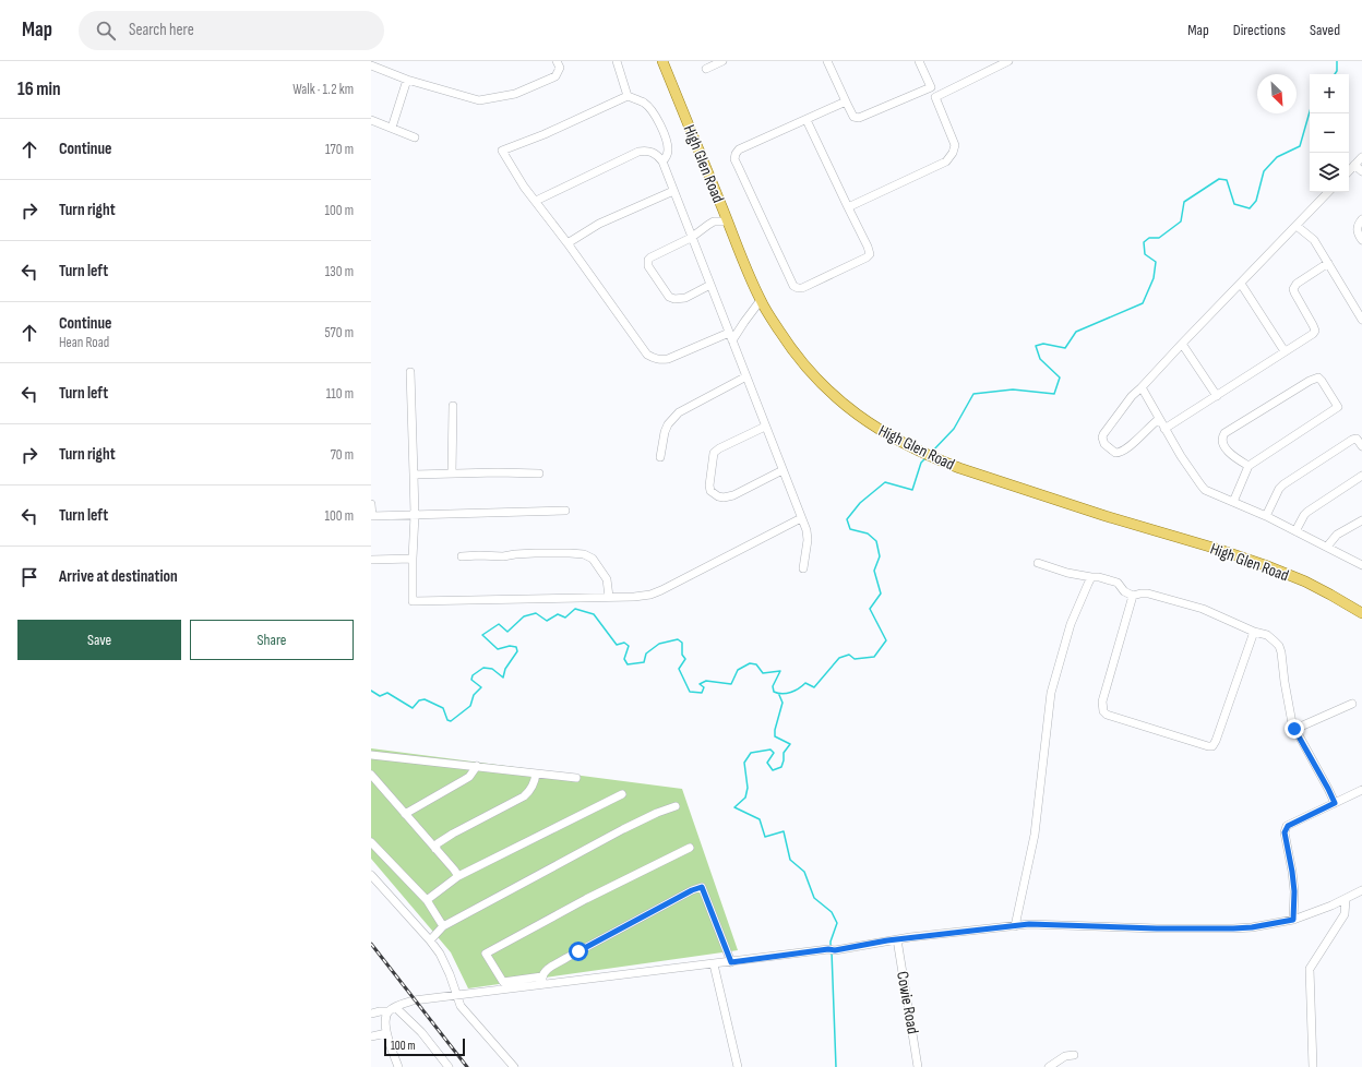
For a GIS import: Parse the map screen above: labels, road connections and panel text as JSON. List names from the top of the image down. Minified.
{"streets":{"main road":["High Glen Road"],"street":["Cowie Road"]},"scale_bar":"100 m","north":"bottom right","page":{"header":"Map","search":"Search here","nav":["Map","Directions","Saved"],"heading":["16 min","Walk · 1.2 km"],"map_buttons":["+","−"],"list":[["Continue","170 m"],["Turn right","100 m"],["Turn left","130 m"],["Continue","Hean Road","570 m"],["Turn left","110 m"],["Turn right","70 m"],["Turn left","100 m"],"Arrive at destination"],"buttons":["Save","Share"],"scale":"100 m"}}
